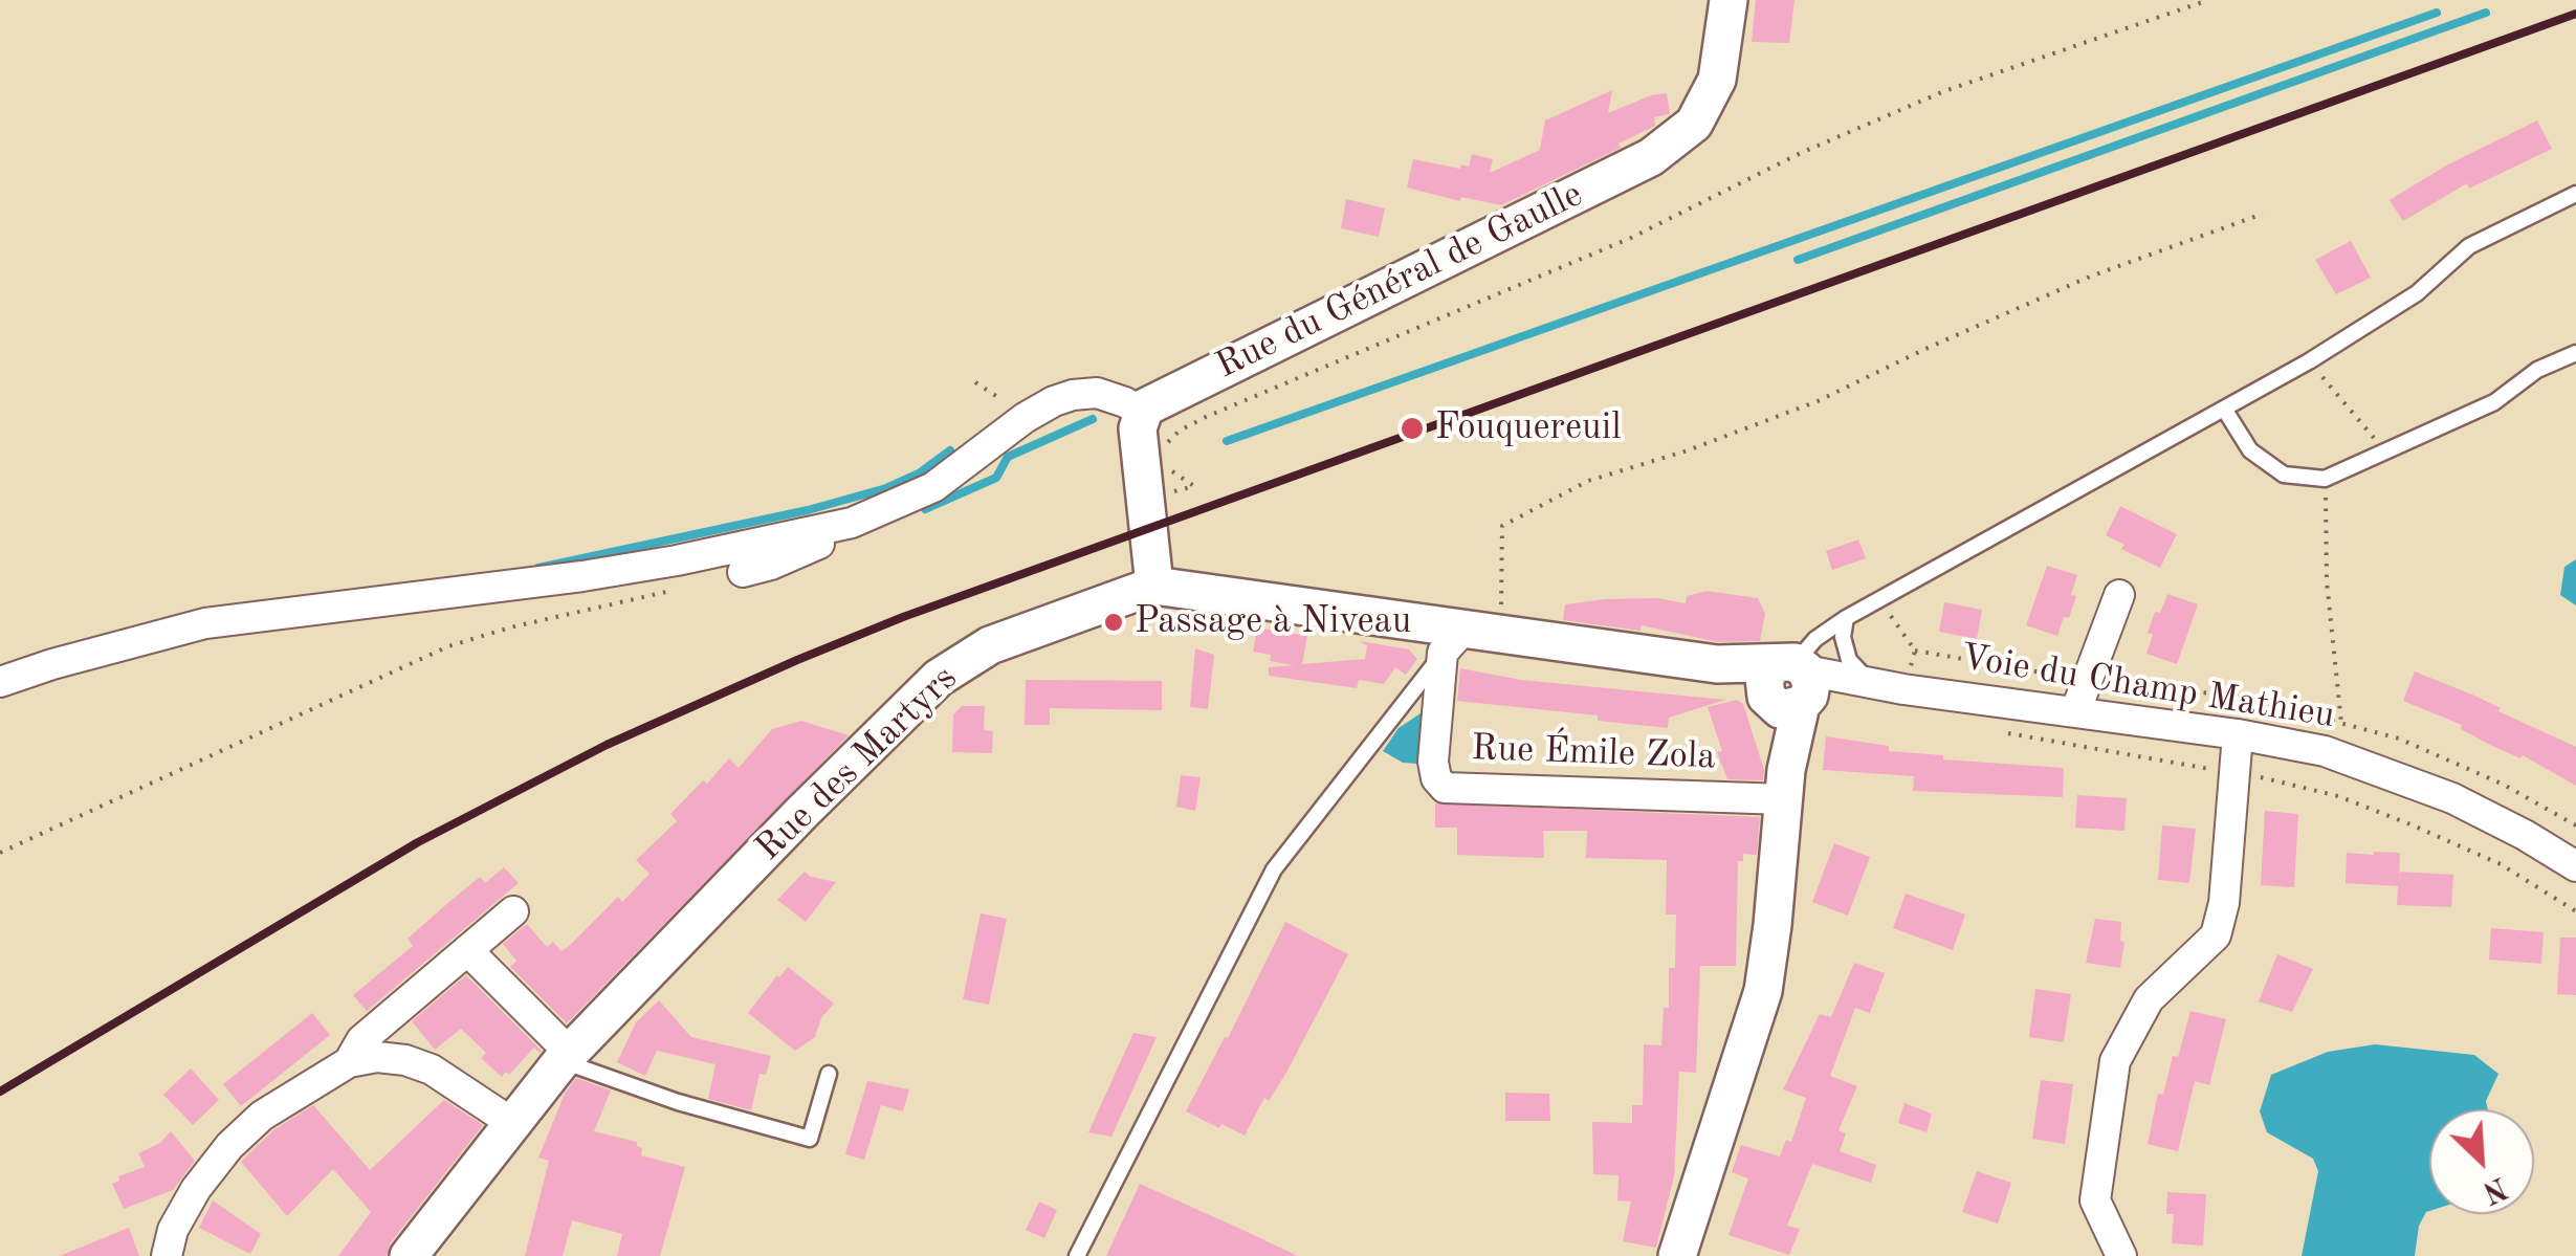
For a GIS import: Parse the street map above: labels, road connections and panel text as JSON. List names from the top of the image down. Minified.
{"streets":{"street":["Rue du Général de Gaulle","Voie du Champ Mathieu","Rue Émile Zola","Rue des Martyrs"]},"crossings":[["Voie du Champ Mathieu","Rue des Martyrs"],["Rue Émile Zola","Rue des Martyrs"]],"places":["Fouquereuil","Passage à Niveau"],"north":"bottom right"}
